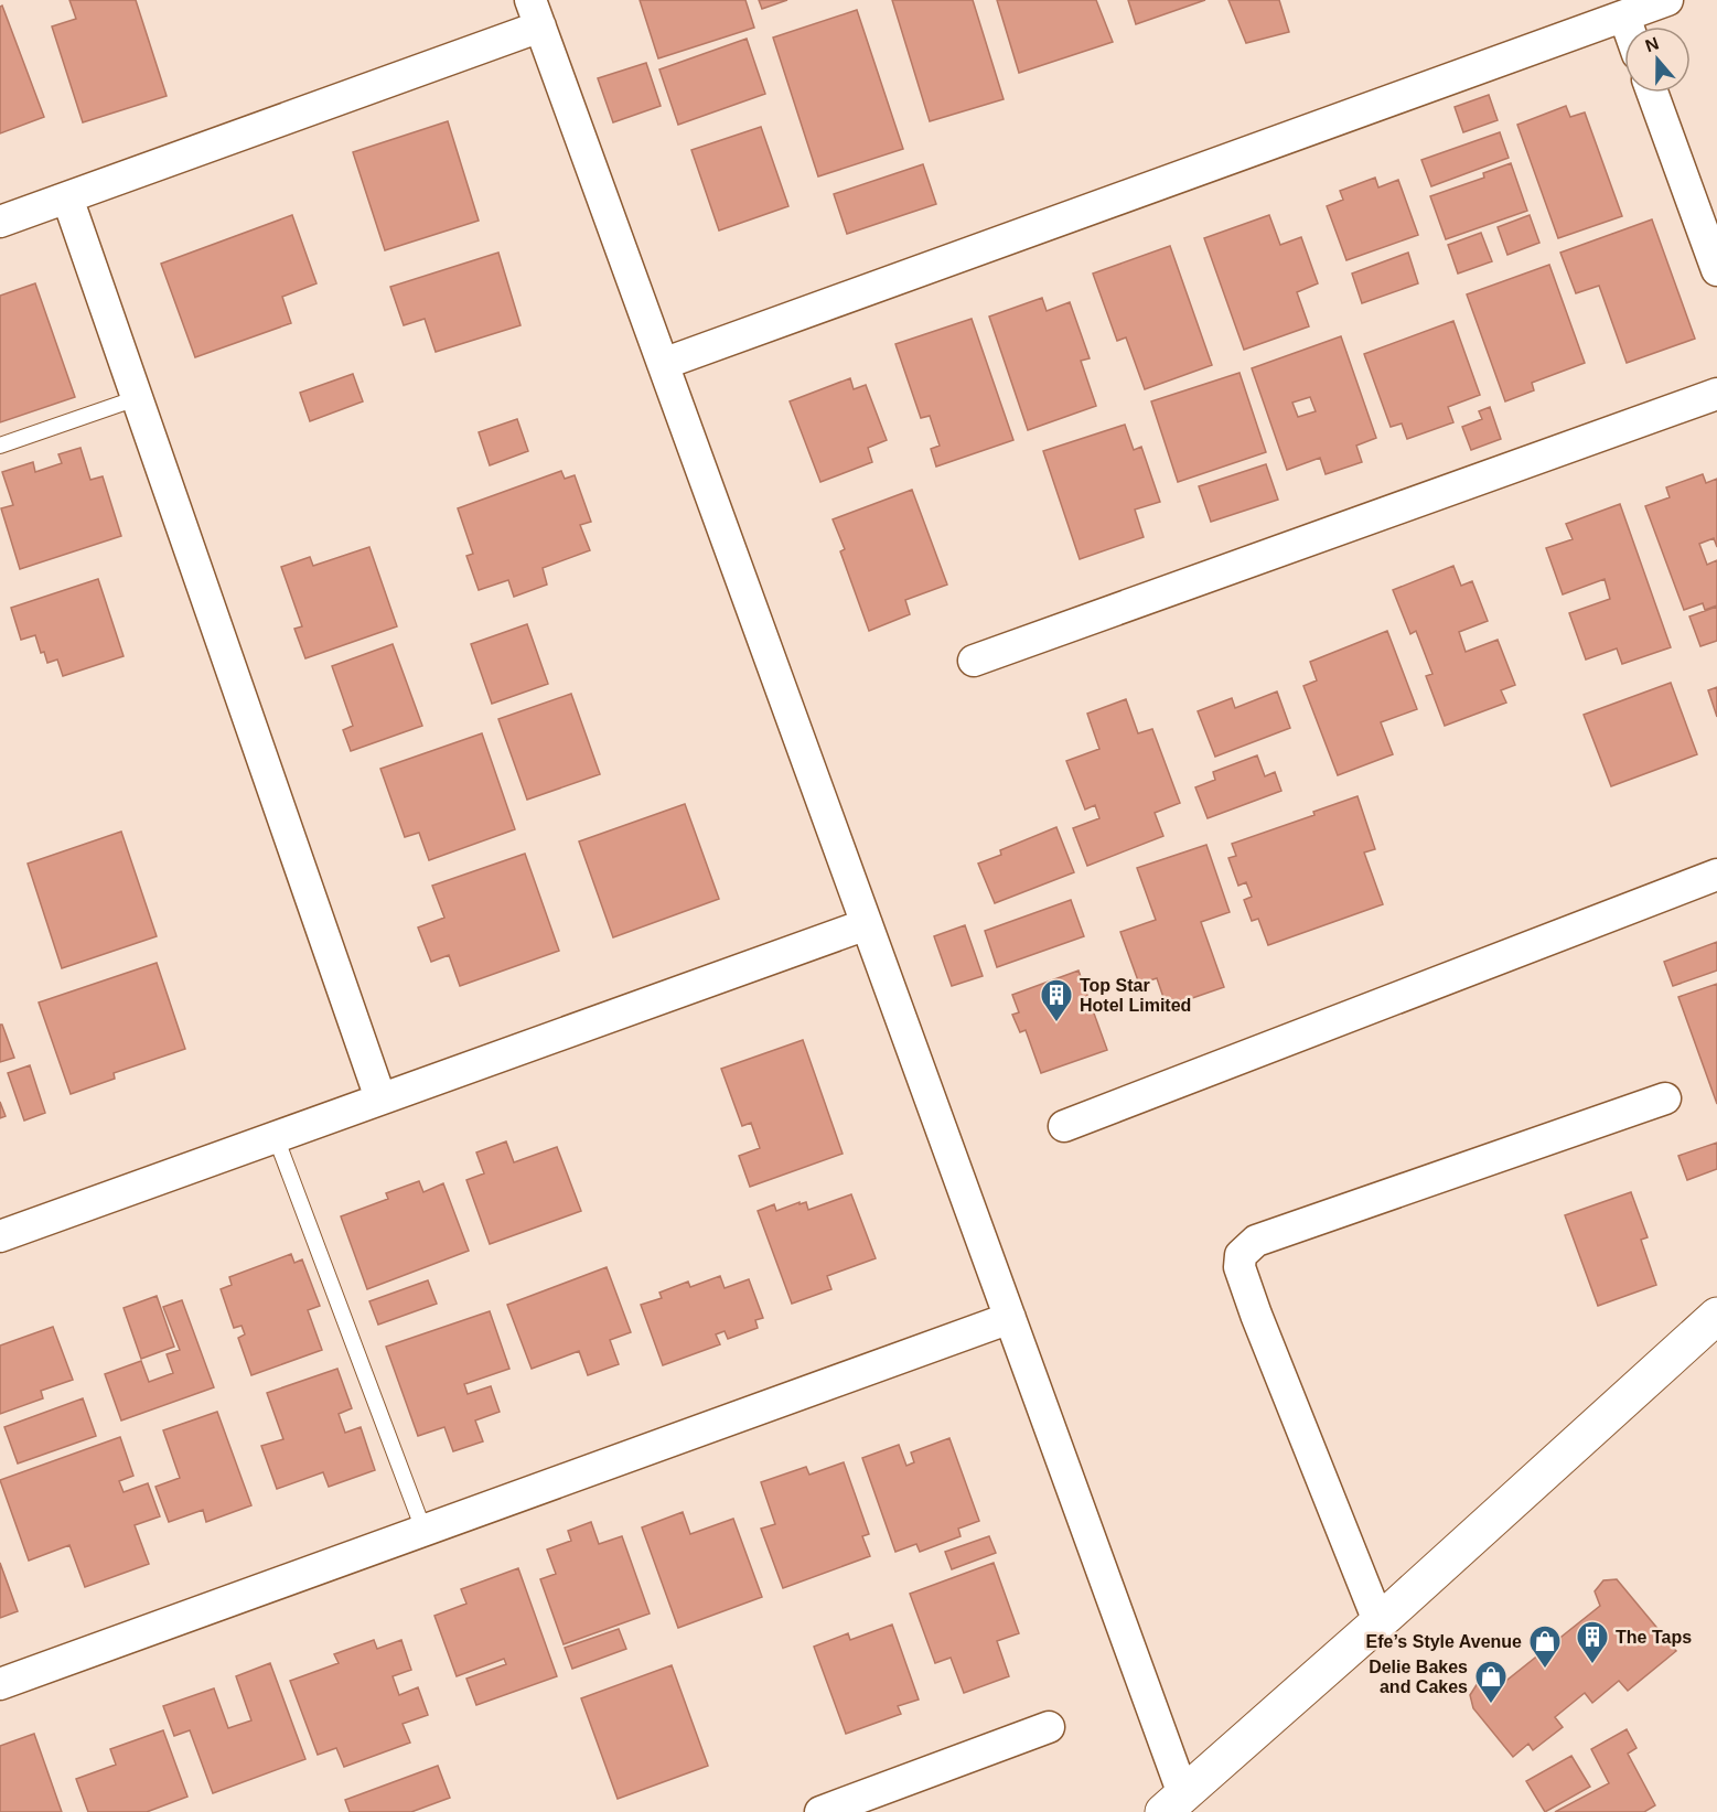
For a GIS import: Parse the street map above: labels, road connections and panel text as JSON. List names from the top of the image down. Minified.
{"places":{"building":["Top Star Hotel Limited","The Taps"],"shop":["Efe’s Style Avenue","Delie Bakes and Cakes"]},"north":"top"}
